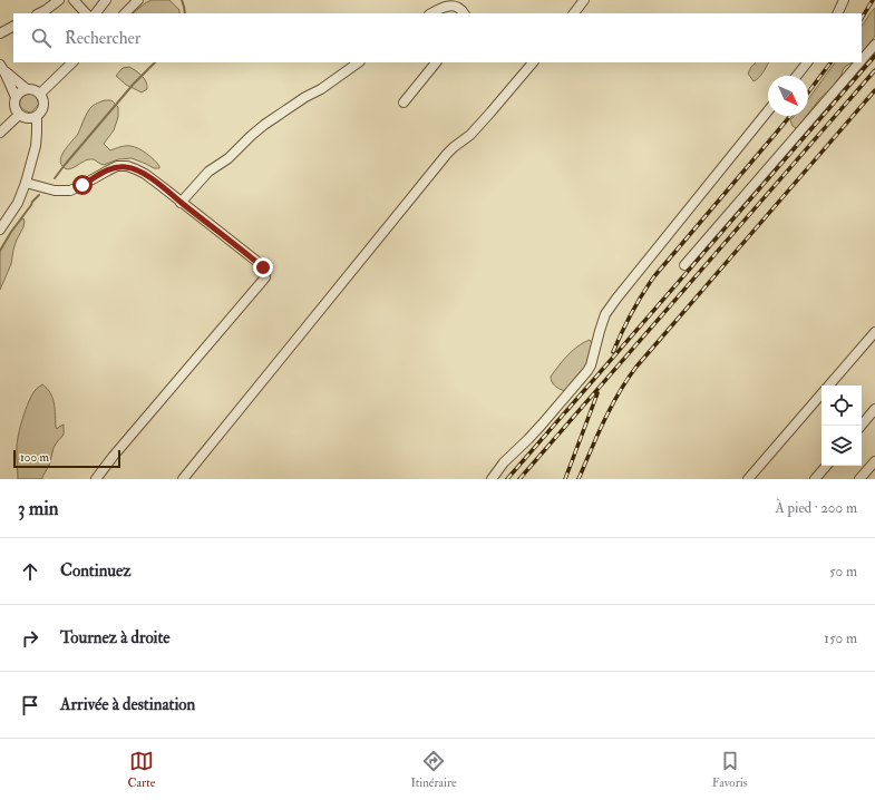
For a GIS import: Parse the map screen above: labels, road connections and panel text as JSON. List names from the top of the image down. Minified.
{"scale_bar":"100 m","north":"bottom right","page":{"search":"Rechercher","scale":"100 m","heading":["3 min","À pied · 200 m"],"list":[["Continuez","50 m"],["Tournez à droite","150 m"],"Arrivée à destination"],"nav":["Carte","Itinéraire","Favoris"]}}
